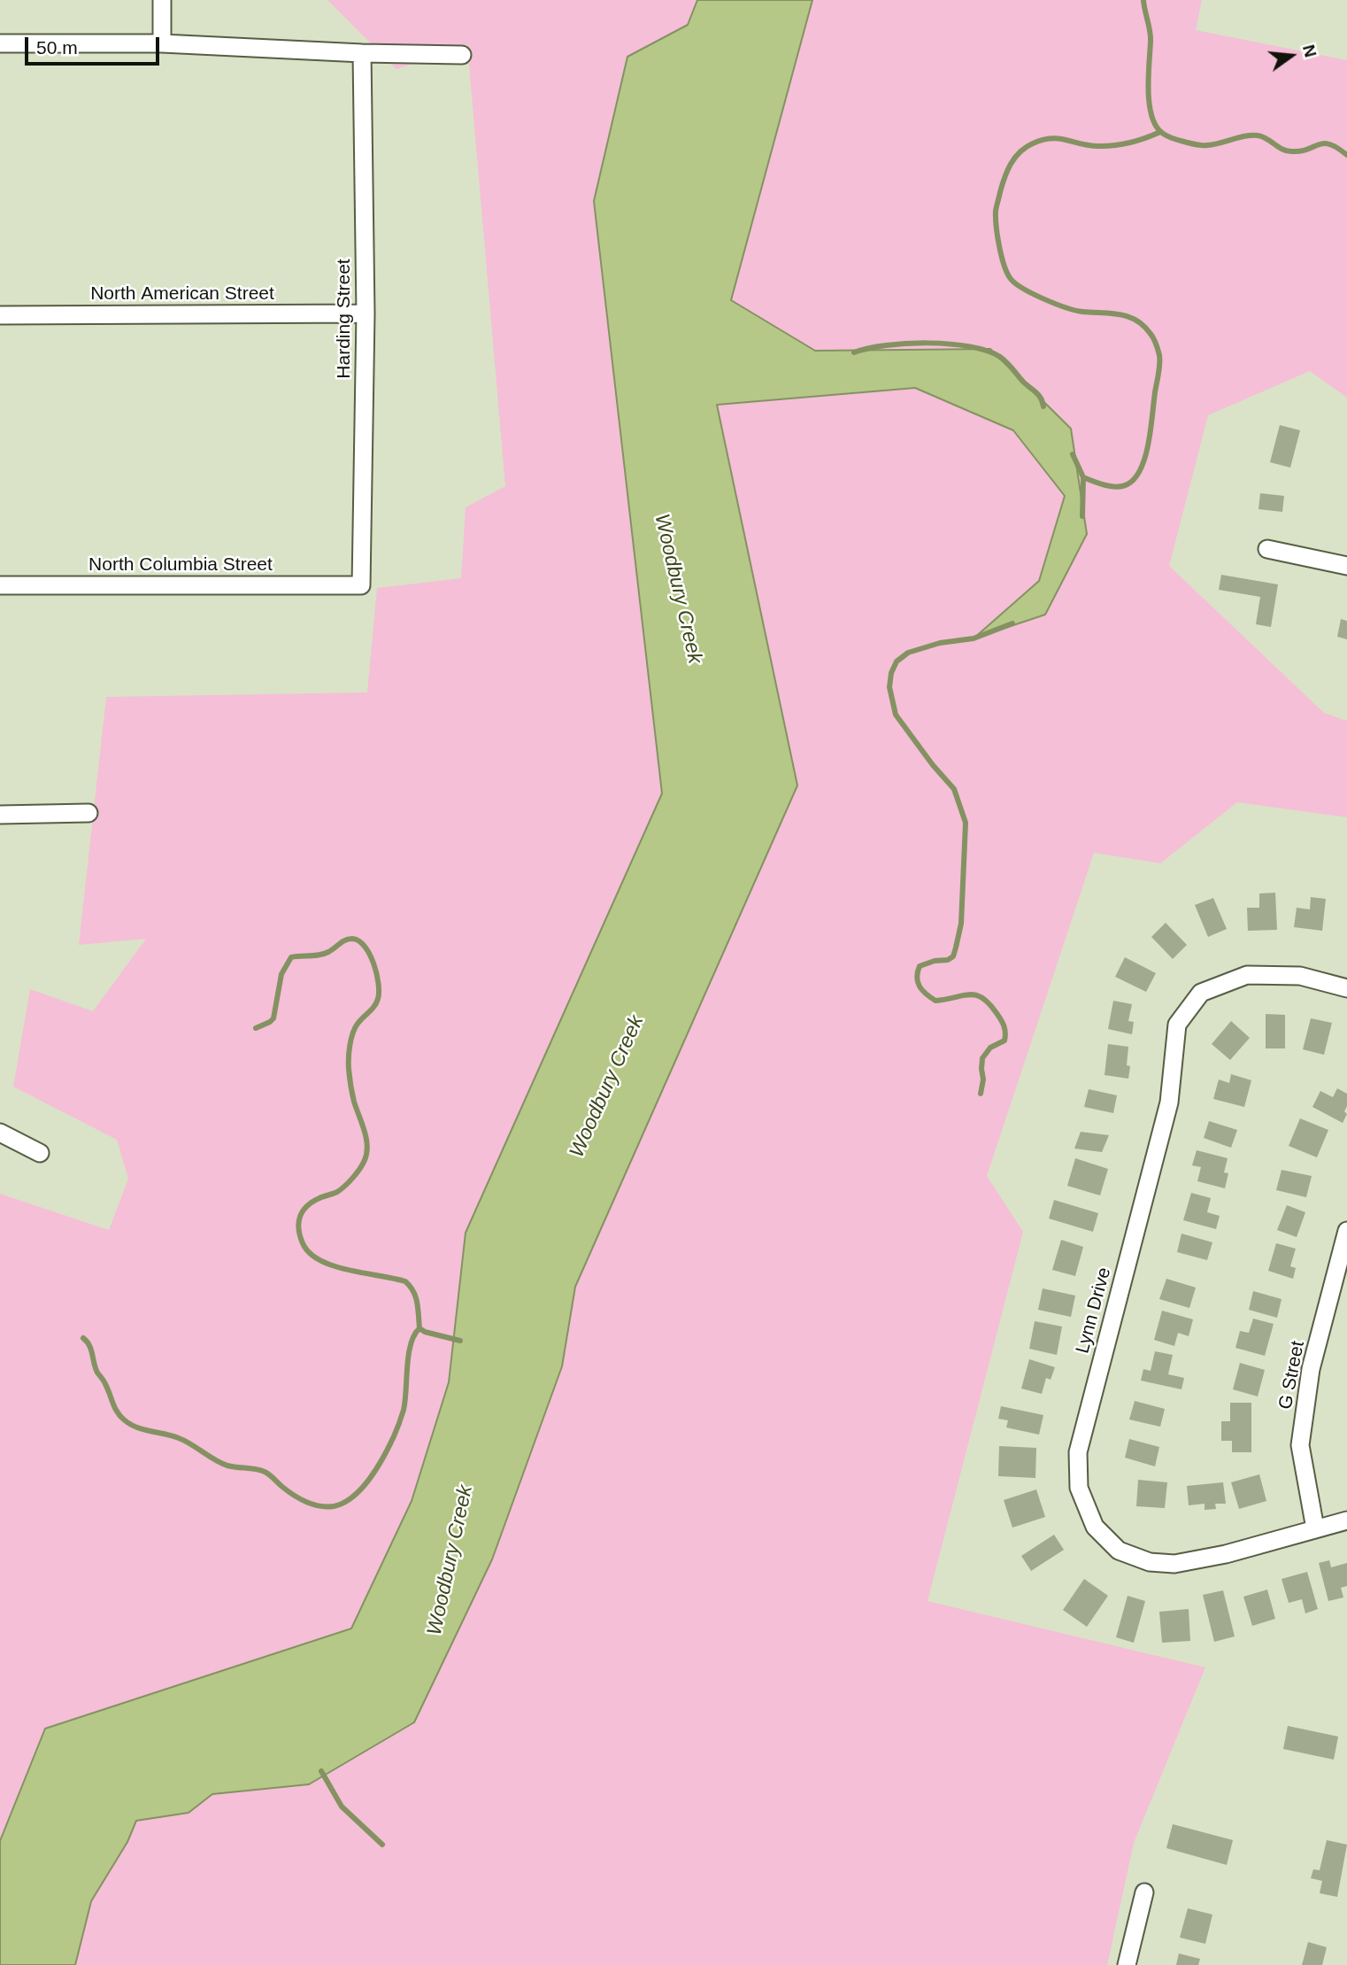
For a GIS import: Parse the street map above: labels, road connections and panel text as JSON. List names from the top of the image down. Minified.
{"streets":{"street":["North American Street","Harding Street","North Columbia Street","Lynn Drive","G Street"]},"crossings":[["North American Street","Harding Street"],["Harding Street","North Columbia Street"],["Lynn Drive","G Street"]],"water":["Woodbury Creek"],"scale_bar":"50 m","north":"right"}
